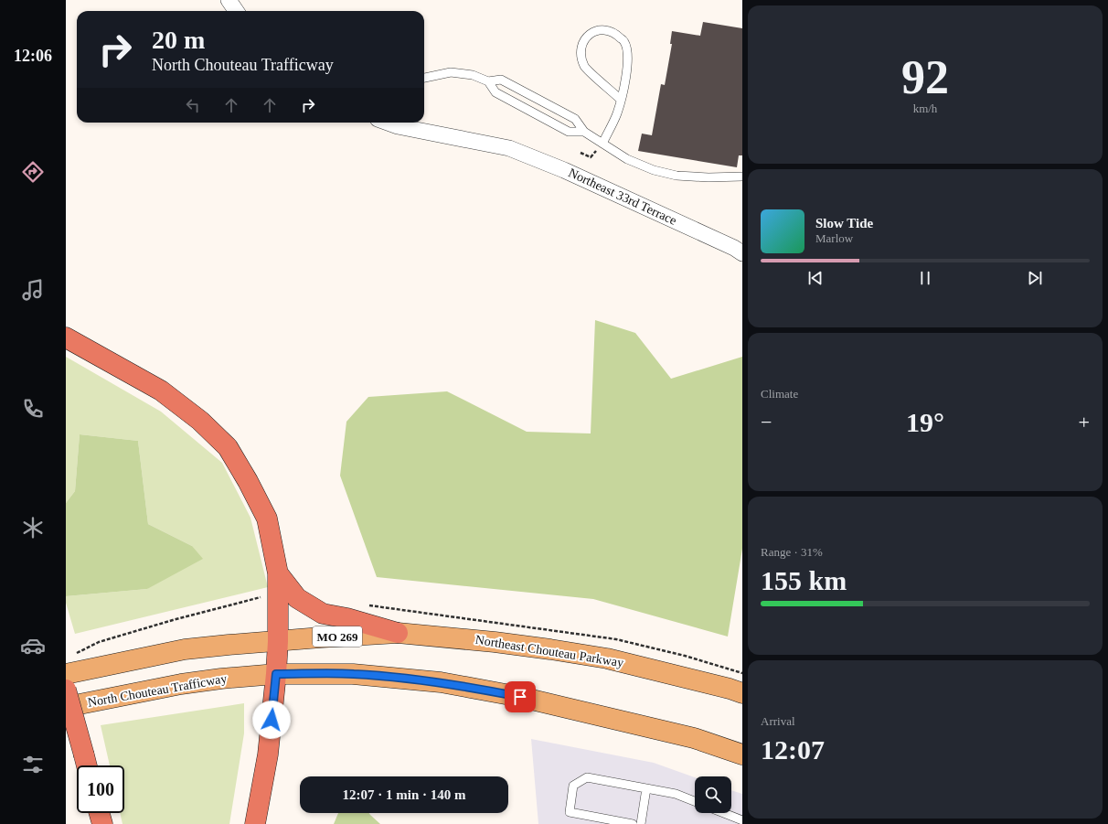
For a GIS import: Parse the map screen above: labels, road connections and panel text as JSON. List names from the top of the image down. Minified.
{"streets":{"main road":["MO 269","Northeast Chouteau Parkway","North Chouteau Trafficway"],"street":["Northeast 33rd Terrace"]},"crossings":[["MO 269","Northeast Chouteau Parkway"]],"page":{"tabs":"12:06","tile":[["92","km/h"],"Climate",["Range · 31%","155 km"],["Arrival","12:07"]],"turn":["20 m","North Chouteau Trafficway"],"song":["Slow Tide","Marlow"],"heat":["−","19°","+"],"limit":"100","trip":"12:07 · 1 min · 140 m"}}
